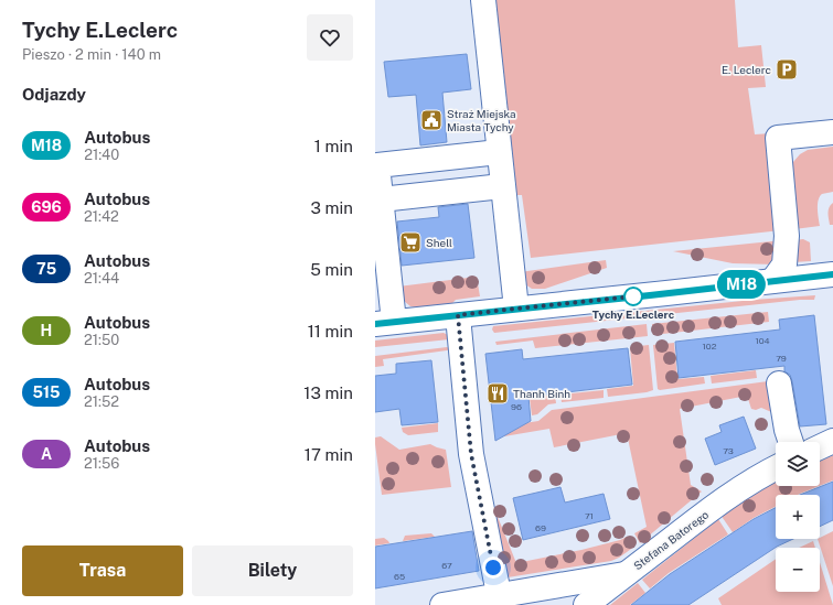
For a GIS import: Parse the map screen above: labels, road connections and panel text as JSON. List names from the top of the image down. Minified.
{"streets":{"street":["Stefana Batorego"]},"places":{"parking":["E. Leclerc"],"public building":["Straż Miejska Miasta Tychy"],"supermarket":["Shell"],"other":["Tychy E.Leclerc"],"restaurant":["Thanh Binh"]},"lines":["bus line M18"],"house_numbers":["104","102","79","96","73","71","69","67","65"],"page":{"heading":[["Tychy E.Leclerc","Pieszo · 2 min · 140 m"],"Odjazdy"],"on_map":"M18","list":[{"mark":"M18","name":"Autobus","note":"21:40","value":"1 min"},{"mark":"696","name":"Autobus","note":"21:42","value":"3 min"},{"mark":"75","name":"Autobus","note":"21:44","value":"5 min"},{"mark":"H","name":"Autobus","note":"21:50","value":"11 min"},{"mark":"515","name":"Autobus","note":"21:52","value":"13 min"},{"mark":"A","name":"Autobus","note":"21:56","value":"17 min"}],"map_buttons":["+","−"],"buttons":["Trasa","Bilety"]}}
